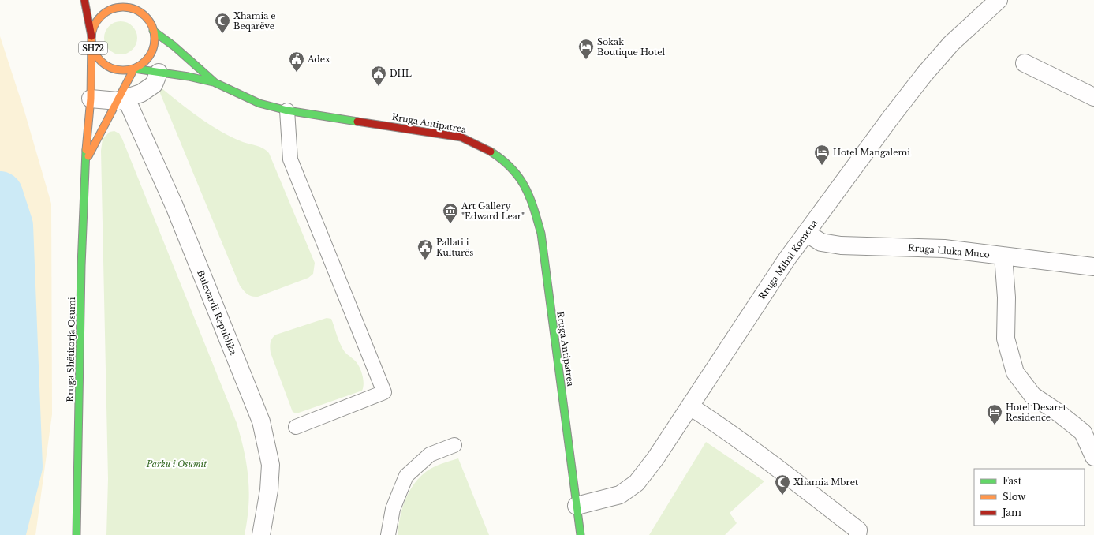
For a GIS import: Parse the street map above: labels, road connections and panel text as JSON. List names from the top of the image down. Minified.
{"streets":{"main road":["SH72","Rruga Antipatrea","Rruga Shëtitorja Osumi"],"street":["Rruga Lluka Muco","Rruga Mihal Komena","Bulevardi Republika"]},"crossings":[["SH72","Rruga Antipatrea"],["SH72","Rruga Shëtitorja Osumi"],["Rruga Antipatrea","Rruga Mihal Komena"],["Rruga Antipatrea","Rruga Shëtitorja Osumi"],["Rruga Lluka Muco","Rruga Mihal Komena"],["Bulevardi Republika","Rruga Shëtitorja Osumi"]],"parks":["Parku i Osumit"],"places":{"mosque":["Xhamia e Beqarëve","Xhamia Mbret"],"hotel":["Sokak Boutique Hotel","Hotel Mangalemi","Hotel Desaret Residence"],"public building":["Adex","DHL","Pallati i Kulturës"],"museum":["Art Gallery \"Edward Lear\""]},"legend":["Fast","Slow","Jam"]}
